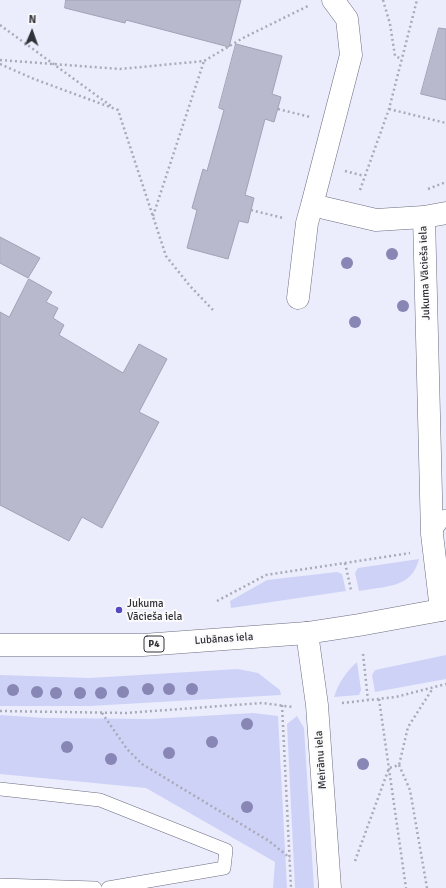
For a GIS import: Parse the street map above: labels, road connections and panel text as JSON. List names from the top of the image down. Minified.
{"streets":{"street":["Jukuma Vācieša iela","Lubānas iela","P4","Meirānu iela"]},"crossings":[["Jukuma Vācieša iela","Lubānas iela"],["Lubānas iela","Meirānu iela"]],"places":["Jukuma Vācieša iela"],"north":"top"}
